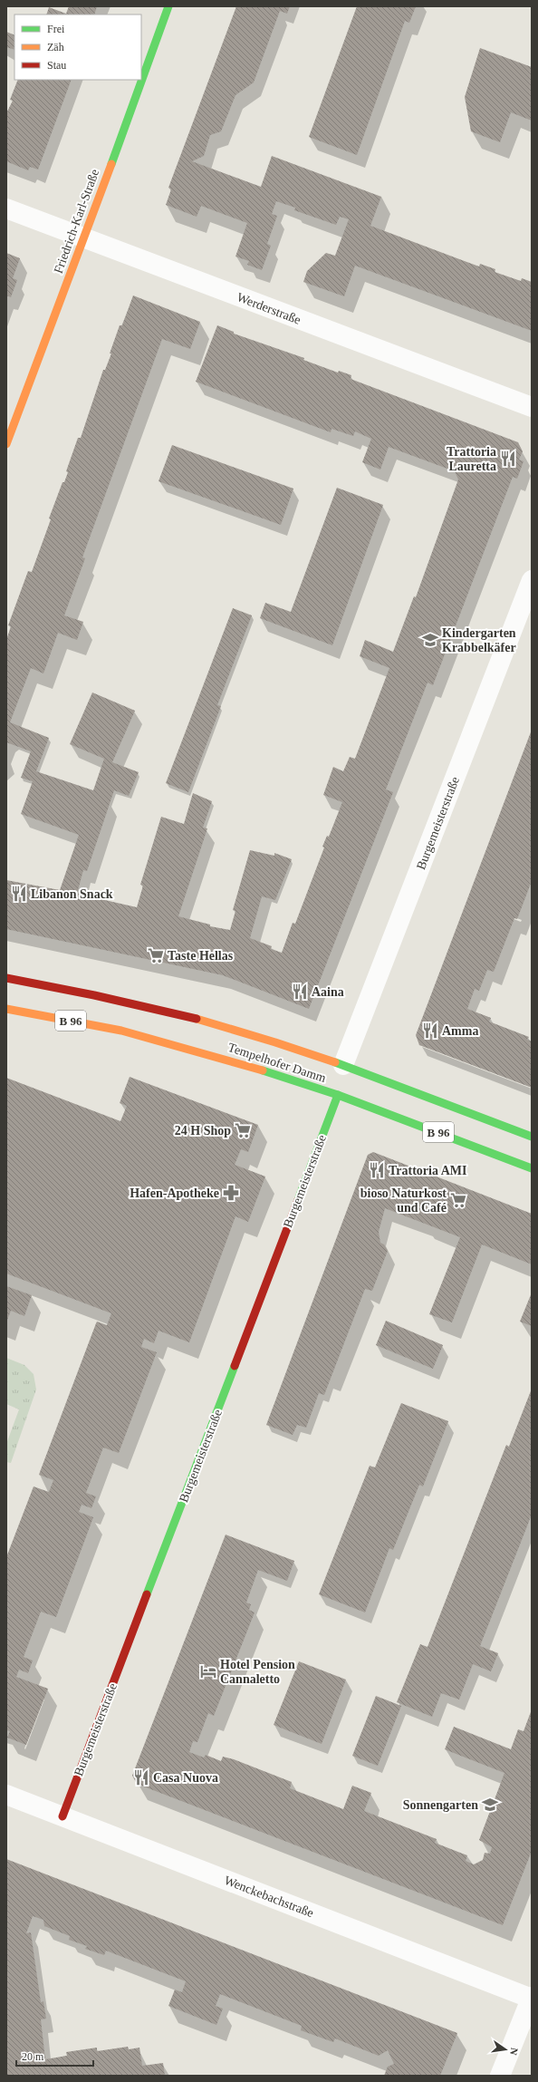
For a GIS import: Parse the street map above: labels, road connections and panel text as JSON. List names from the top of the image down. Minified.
{"streets":{"main road":["Friedrich-Karl-Straße","Burgemeisterstraße","B 96","Tempelhofer Damm"],"street":["Werderstraße","Wenckebachstraße"]},"crossings":[["Friedrich-Karl-Straße","Werderstraße"],["Burgemeisterstraße","Tempelhofer Damm"],["Burgemeisterstraße","Wenckebachstraße"]],"places":{"restaurant":["Trattoria Lauretta","Libanon Snack","Aaina","Amma","Trattoria AMI","Casa Nuova"],"school or university":["Kindergarten Krabbelkäfer","Sonnengarten"],"supermarket":["Taste Hellas","24 H Shop","bioso Naturkost und Café"],"pharmacy":["Hafen-Apotheke"],"hotel":["Hotel Pension Cannaletto"]},"legend":["Frei","Zäh","Stau"],"scale_bar":"20 m","north":"right"}
